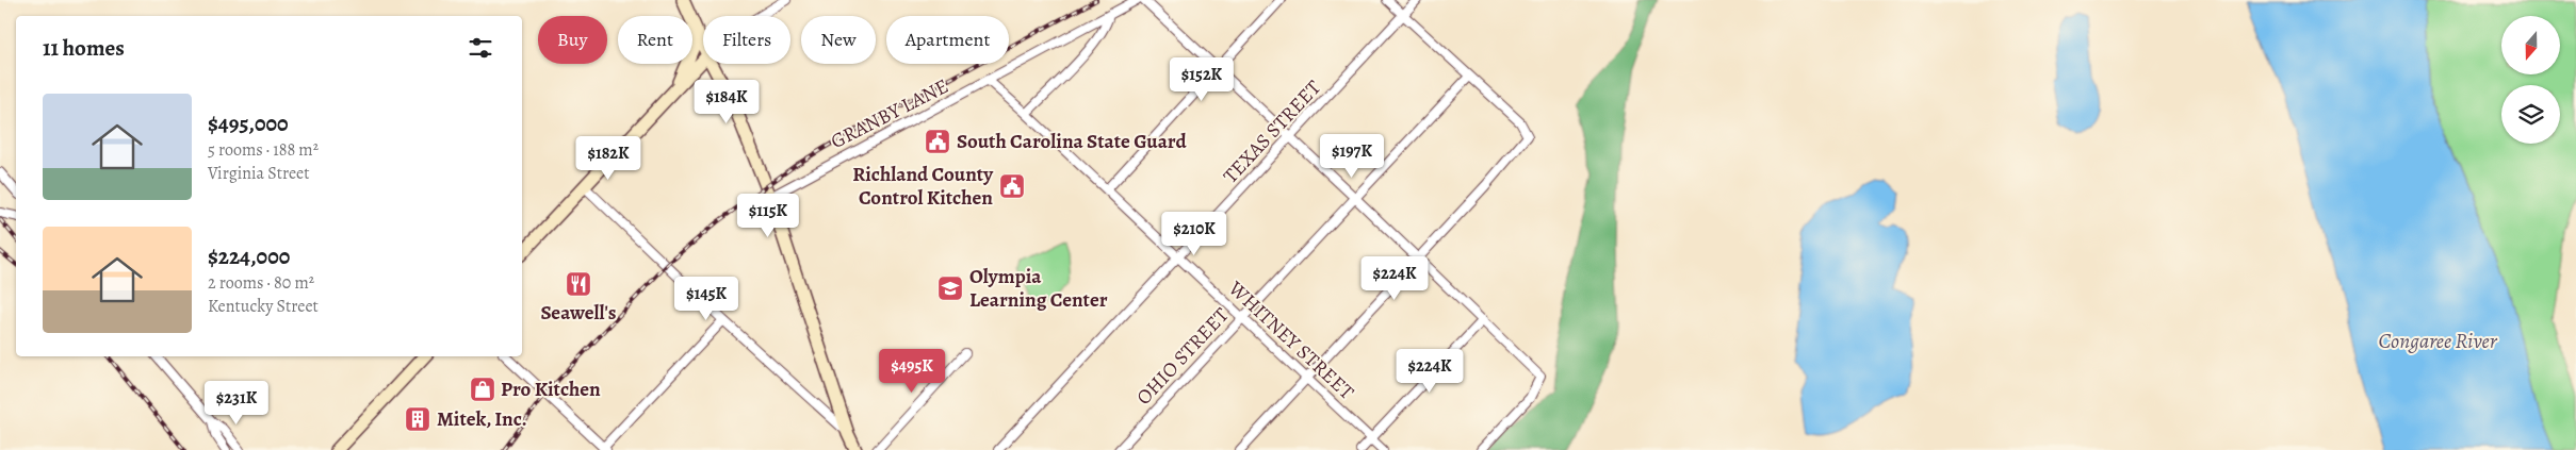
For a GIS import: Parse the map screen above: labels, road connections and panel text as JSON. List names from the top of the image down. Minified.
{"streets":{"street":["GRANBY LANE","TEXAS STREET","WHITNEY STREET","OHIO STREET"]},"crossings":[["GRANBY LANE","WHITNEY STREET"],["TEXAS STREET","WHITNEY STREET"],["WHITNEY STREET","OHIO STREET"]],"water":["Congaree River"],"places":{"public building":["South Carolina State Guard","Richland County Control Kitchen"],"restaurant":["Seawell's"],"school or university":["Olympia Learning Center"],"shop":["Pro Kitchen"],"building":["Mitek, Inc."]},"north":"bottom","page":{"chip":["Buy","Rent","Filters","New","Apartment"],"heading":"11 homes","price":["$152K","$184K","$197K","$182K","$115K","$210K","$224K","$145K","$495K","$224K","$231K"],"list":[{"name":"$495,000","note":"5 rooms · 188 m² · Virginia Street"},{"name":"$224,000","note":"2 rooms · 80 m² · Kentucky Street"}]}}
